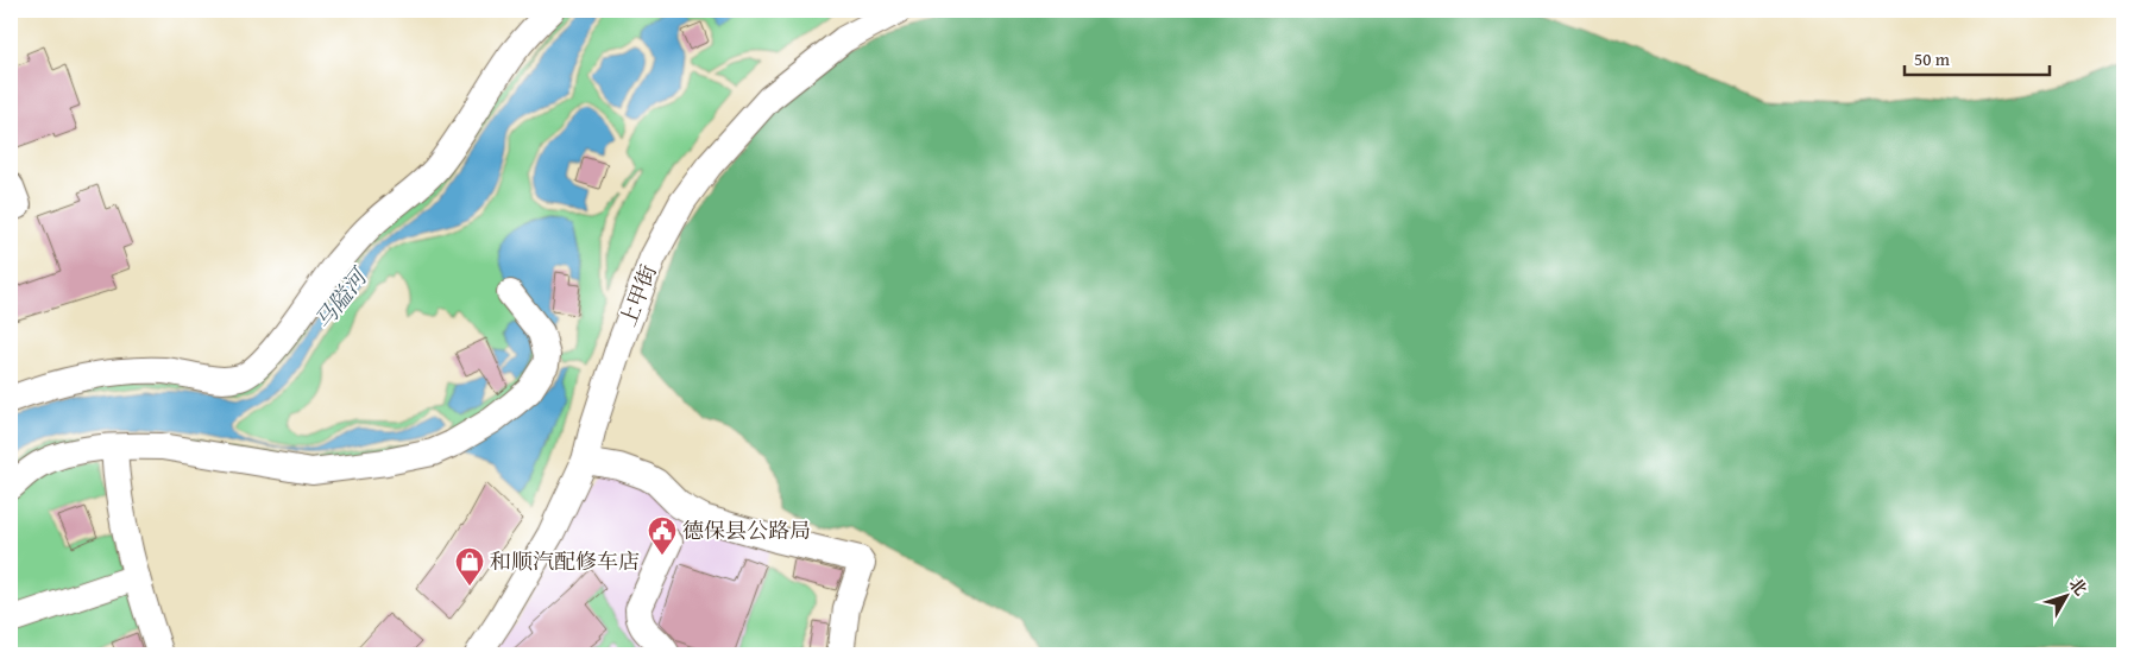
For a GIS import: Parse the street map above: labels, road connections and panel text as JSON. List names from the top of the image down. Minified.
{"streets":{"street":["上甲街"]},"water":["马隘河"],"places":{"public building":["德保县公路局"],"shop":["和顺汽配修车店"]},"scale_bar":"50 m","north":"top right"}
